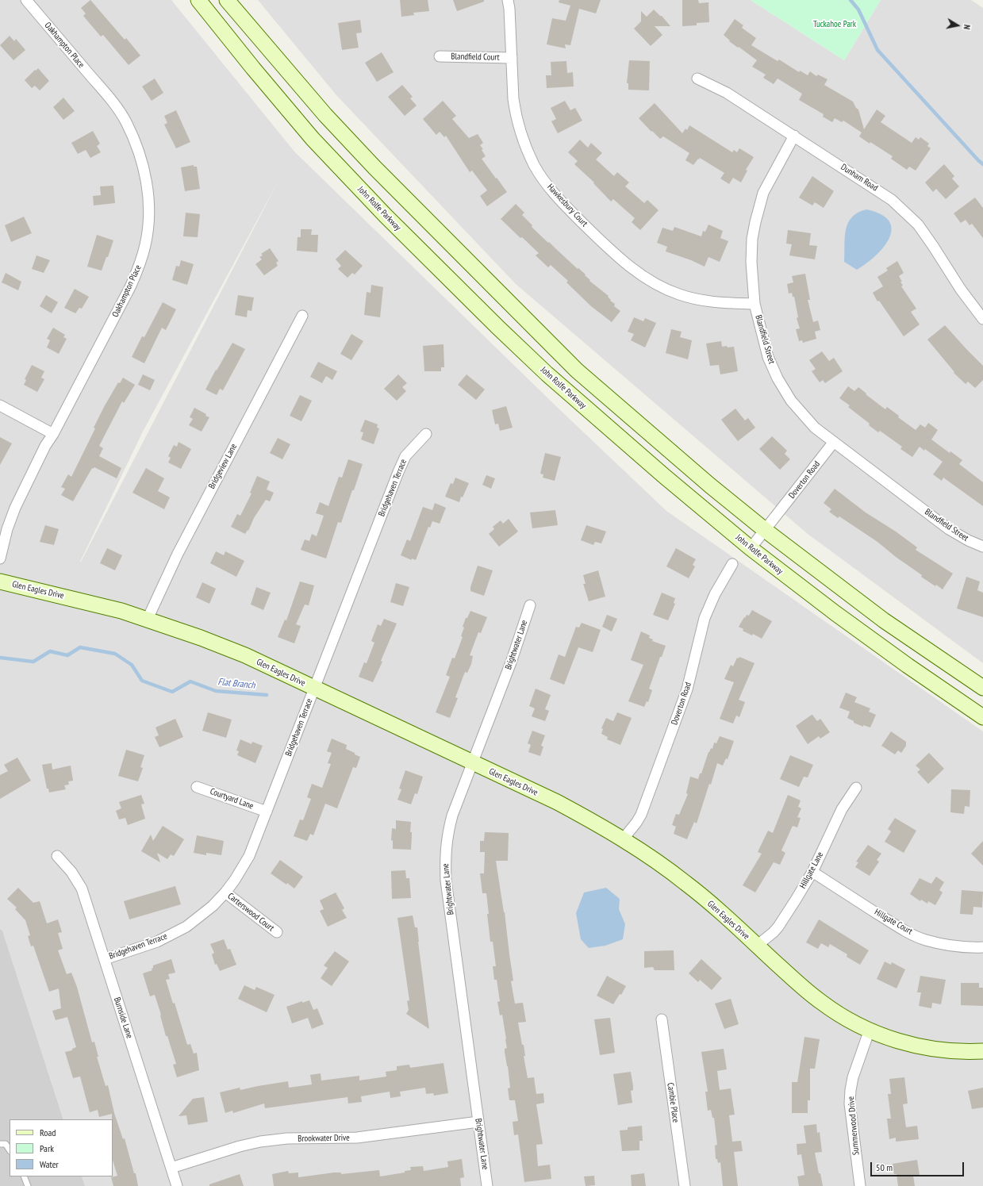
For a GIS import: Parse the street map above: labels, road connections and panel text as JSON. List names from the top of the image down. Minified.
{"streets":{"main road":["John Rolfe Parkway","Glen Eagles Drive"],"street":["Oakhampton Place","Blandfield Court","Dunham Road","Hawkesbury Court","Blandfield Street","Bridgeview Lane","Doverton Road","Bridgehaven Terrace","Brightwater Lane","Courtyard Lane","Hillgate Lane","Carterswood Court","Hillgate Court","Burnside Lane","Cambie Place","Summerwood Drive","Brookwater Drive"]},"crossings":[["Blandfield Court","Hawkesbury Court"],["Dunham Road","Blandfield Street"],["Hawkesbury Court","Blandfield Street"],["John Rolfe Parkway","Doverton Road"],["Blandfield Street","Doverton Road"],["Bridgeview Lane","Glen Eagles Drive"],["Doverton Road","Glen Eagles Drive"],["Bridgehaven Terrace","Glen Eagles Drive"],["Bridgehaven Terrace","Courtyard Lane"],["Bridgehaven Terrace","Carterswood Court"],["Bridgehaven Terrace","Burnside Lane"],["Glen Eagles Drive","Brightwater Lane"],["Glen Eagles Drive","Hillgate Lane"],["Glen Eagles Drive","Summerwood Drive"],["Brightwater Lane","Brookwater Drive"],["Hillgate Lane","Hillgate Court"],["Burnside Lane","Brookwater Drive"]],"water":["Flat Branch"],"parks":["Tuckahoe Park"],"legend":["Road","Park","Water"],"scale_bar":"50 m","north":"right"}
